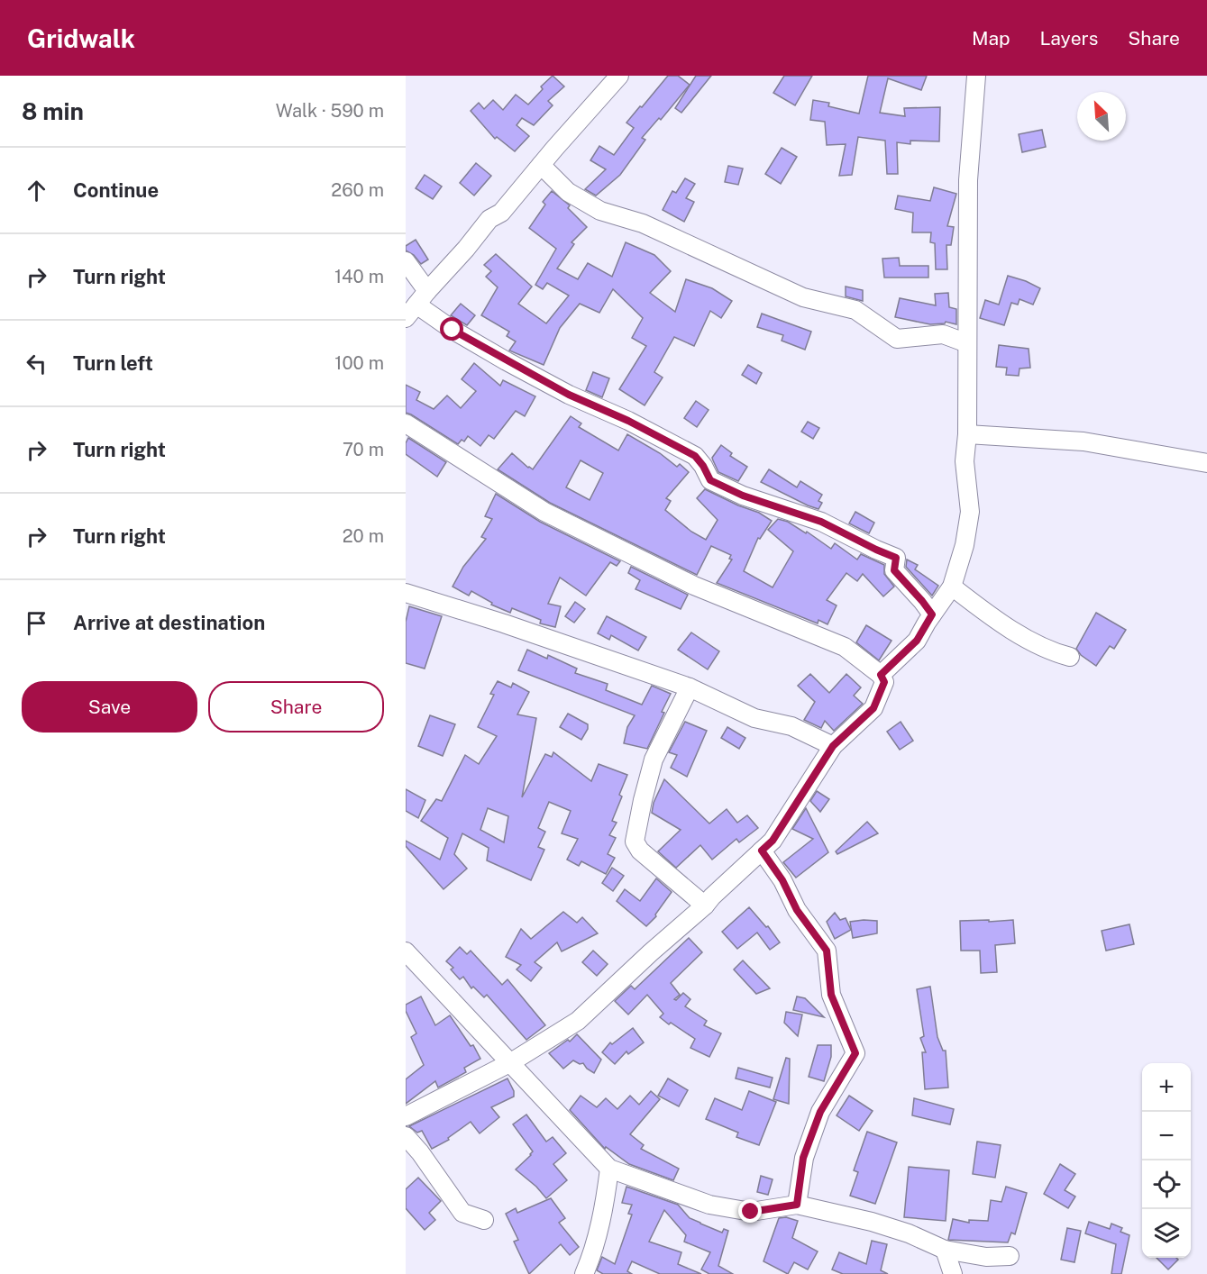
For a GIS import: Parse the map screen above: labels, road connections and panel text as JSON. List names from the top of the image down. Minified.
{"north":"top left","page":{"header":"Gridwalk","nav":["Map","Layers","Share"],"heading":["8 min","Walk · 590 m"],"list":[["Continue","260 m"],["Turn right","140 m"],["Turn left","100 m"],["Turn right","70 m"],["Turn right","20 m"],"Arrive at destination"],"buttons":["Save","Share"],"map_buttons":["+","−"]}}
